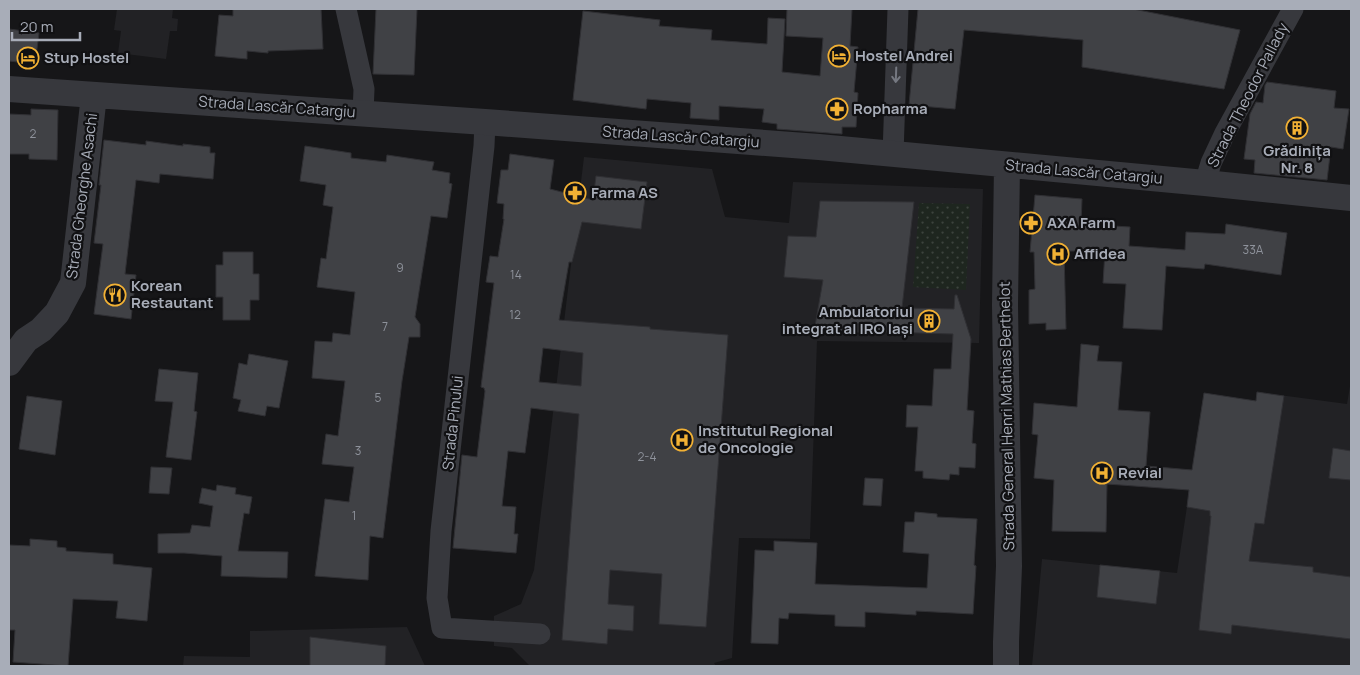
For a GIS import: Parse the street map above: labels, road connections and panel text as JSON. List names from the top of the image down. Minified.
{"streets":{"street":["Strada Theodor Pallady","Strada Lascăr Catargiu","Strada Gheorghe Asachi","Strada General Henri Mathias Berthelot","Strada Pinului"]},"crossings":[["Strada Theodor Pallady","Strada Lascăr Catargiu"],["Strada Lascăr Catargiu","Strada Gheorghe Asachi"],["Strada Lascăr Catargiu","Strada General Henri Mathias Berthelot"],["Strada Lascăr Catargiu","Strada Pinului"]],"places":{"hotel":["Hostel Andrei","Stup Hostel"],"pharmacy":["Ropharma","Farma AS","AXA Farm"],"building":["Grădinița Nr. 8","Ambulatoriul integrat al IRO Iași"],"hospital":["Affidea","Institutul Regional de Oncologie","Revial"],"restaurant":["Korean Restautant"]},"house_numbers":["2","33A","9","14","12","7","5","3","2-4","1"],"scale_bar":"20 m"}
